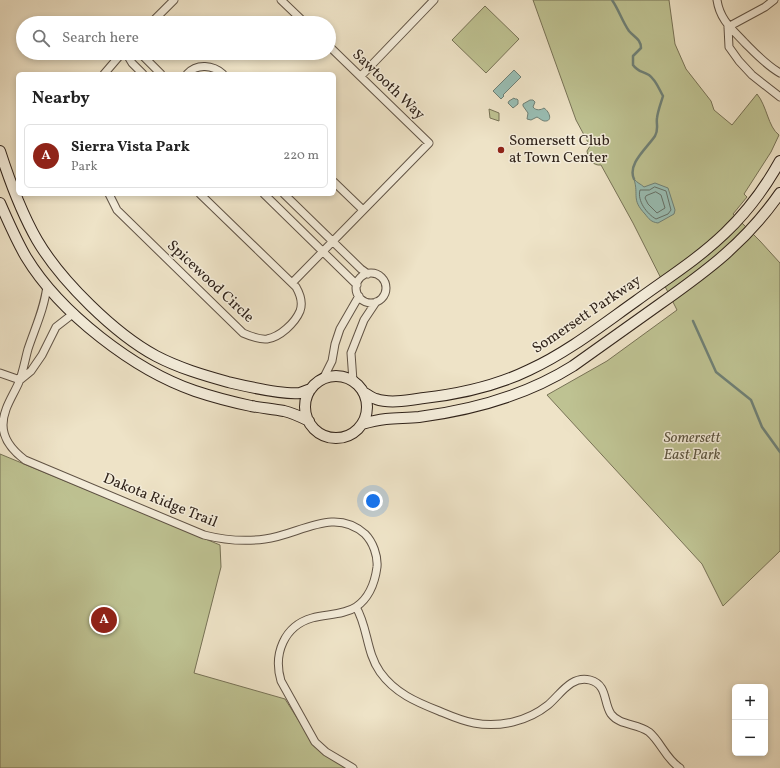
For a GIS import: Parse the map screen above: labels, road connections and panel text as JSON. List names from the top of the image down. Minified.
{"streets":{"main road":["Somersett Parkway"],"street":["Sawtooth Way","Spicewood Circle","Dakota Ridge Trail"]},"parks":["Somersett East Park"],"places":["Somersett Club at Town Center"],"page":{"search":"Search here","heading":"Nearby","list":[{"mark":"A","name":"Sierra Vista Park","note":"Park","value":"220 m"}],"pins":"A","map_buttons":["+","−"]}}
